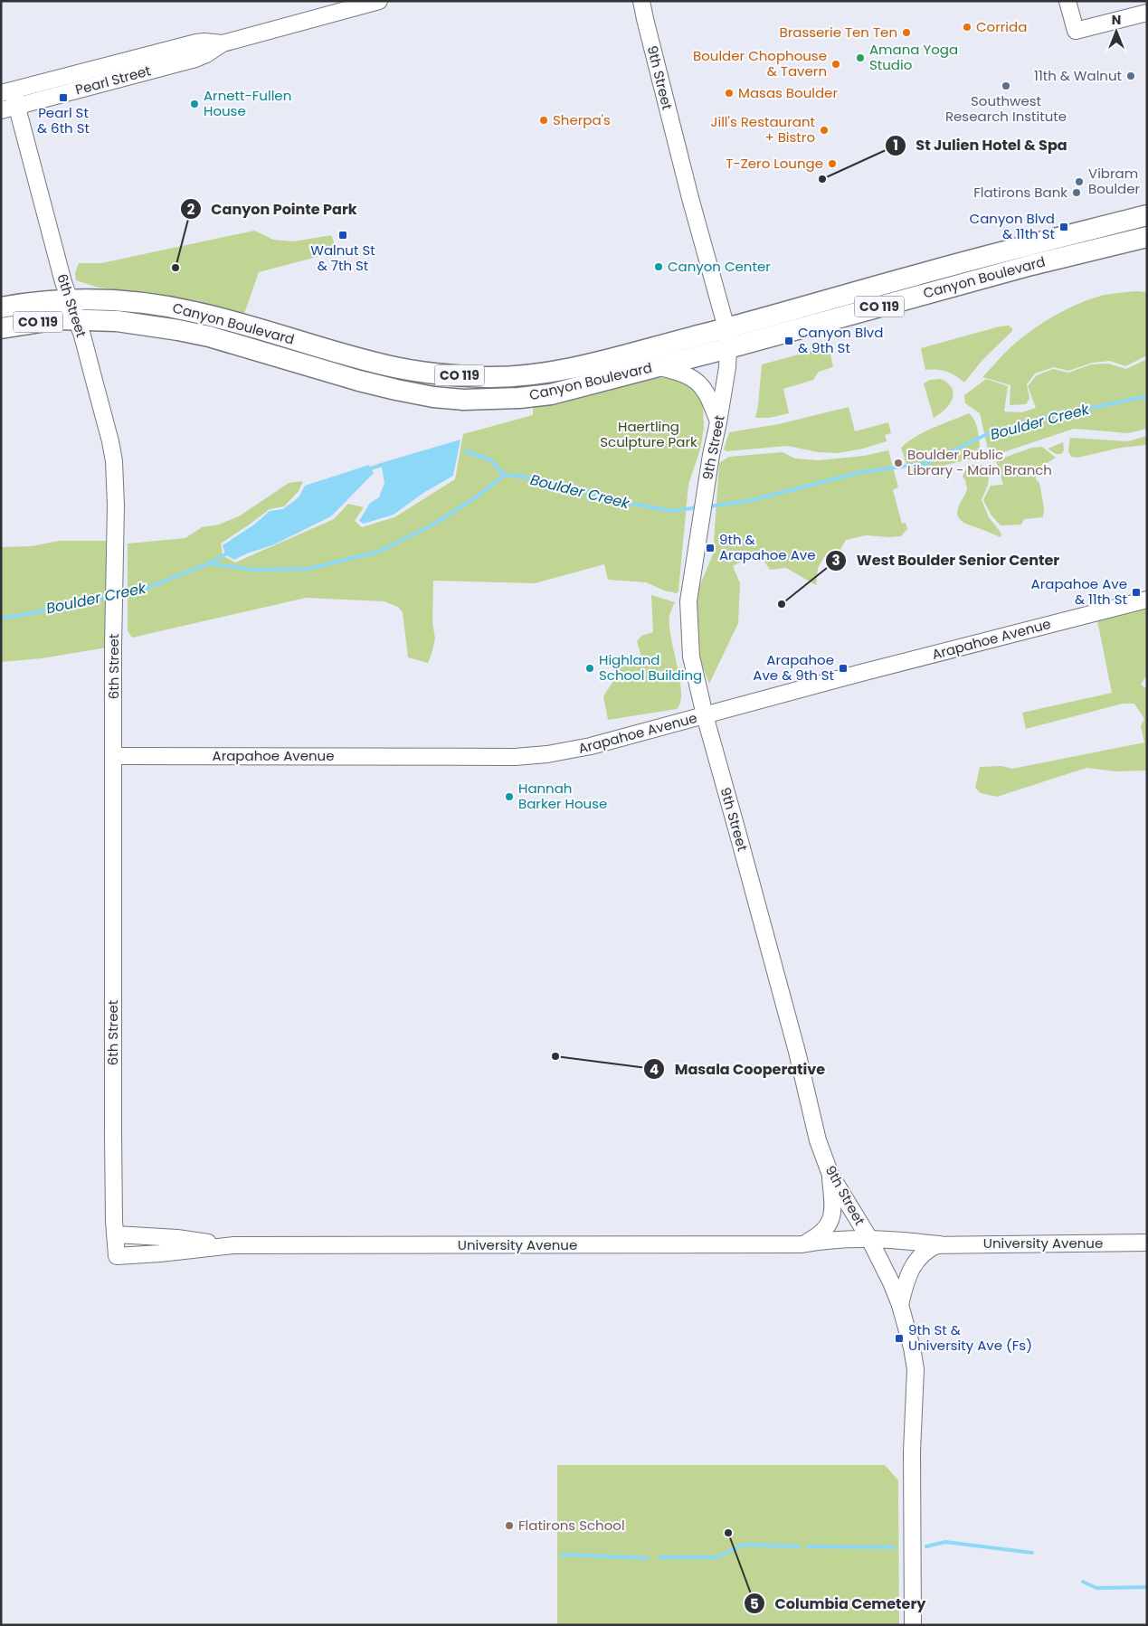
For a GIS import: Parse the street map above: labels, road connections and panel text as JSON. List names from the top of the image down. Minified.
{"streets":{"main road":["Canyon Boulevard","CO 119"],"street":["9th Street","Pearl Street","6th Street","Arapahoe Avenue","University Avenue"]},"crossings":[["9th Street","Canyon Boulevard"],["9th Street","Arapahoe Avenue"],["9th Street","University Avenue"],["Pearl Street","6th Street"],["Canyon Boulevard","6th Street"],["6th Street","Arapahoe Avenue"],["6th Street","University Avenue"]],"water":["Boulder Creek"],"parks":["Haertling Sculpture Park"],"places":{"other":["Corrida","Brasserie Ten Ten","Amana Yoga Studio","Boulder Chophouse & Tavern","11th & Walnut","Southwest Research Institute","Masas Boulder","Arnett-Fullen House","Sherpa's","Jill's Restaurant + Bistro","T-Zero Lounge","St Julien Hotel & Spa","Vibram Boulder","Flatirons Bank","Canyon Center","Canyon Pointe Park","Boulder Public Library - Main Branch","West Boulder Senior Center","Highland School Building","Hannah Barker House","Masala Cooperative","Flatirons School","Columbia Cemetery"],"transit":["Pearl St & 6th St","Canyon Blvd & 11th St","Walnut St & 7th St","Canyon Blvd & 9th St","9th & Arapahoe Ave","Arapahoe Ave & 11th St","Arapahoe Ave & 9th St","9th St & University Ave (Fs)"]},"north":"top"}
